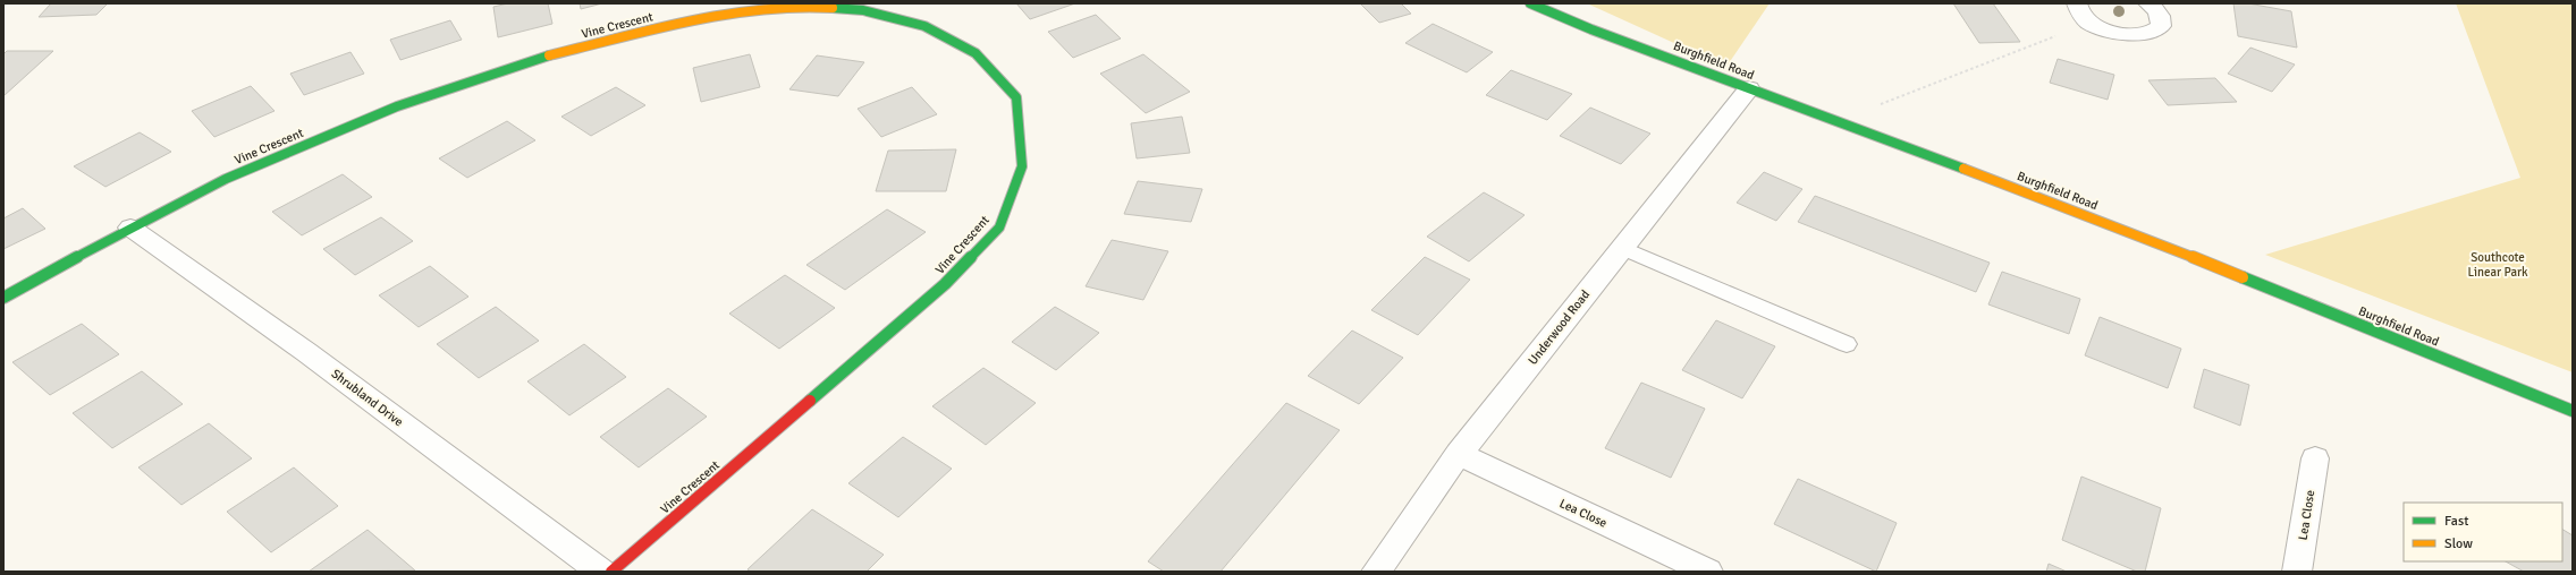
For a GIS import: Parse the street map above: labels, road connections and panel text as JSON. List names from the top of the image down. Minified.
{"streets":{"street":["Vine Crescent","Burghfield Road","Underwood Road","Shrubland Drive","Lea Close"]},"crossings":[["Vine Crescent","Shrubland Drive"],["Burghfield Road","Underwood Road"],["Underwood Road","Lea Close"]],"parks":["Southcote Linear Park"],"legend":["Fast","Slow"]}
